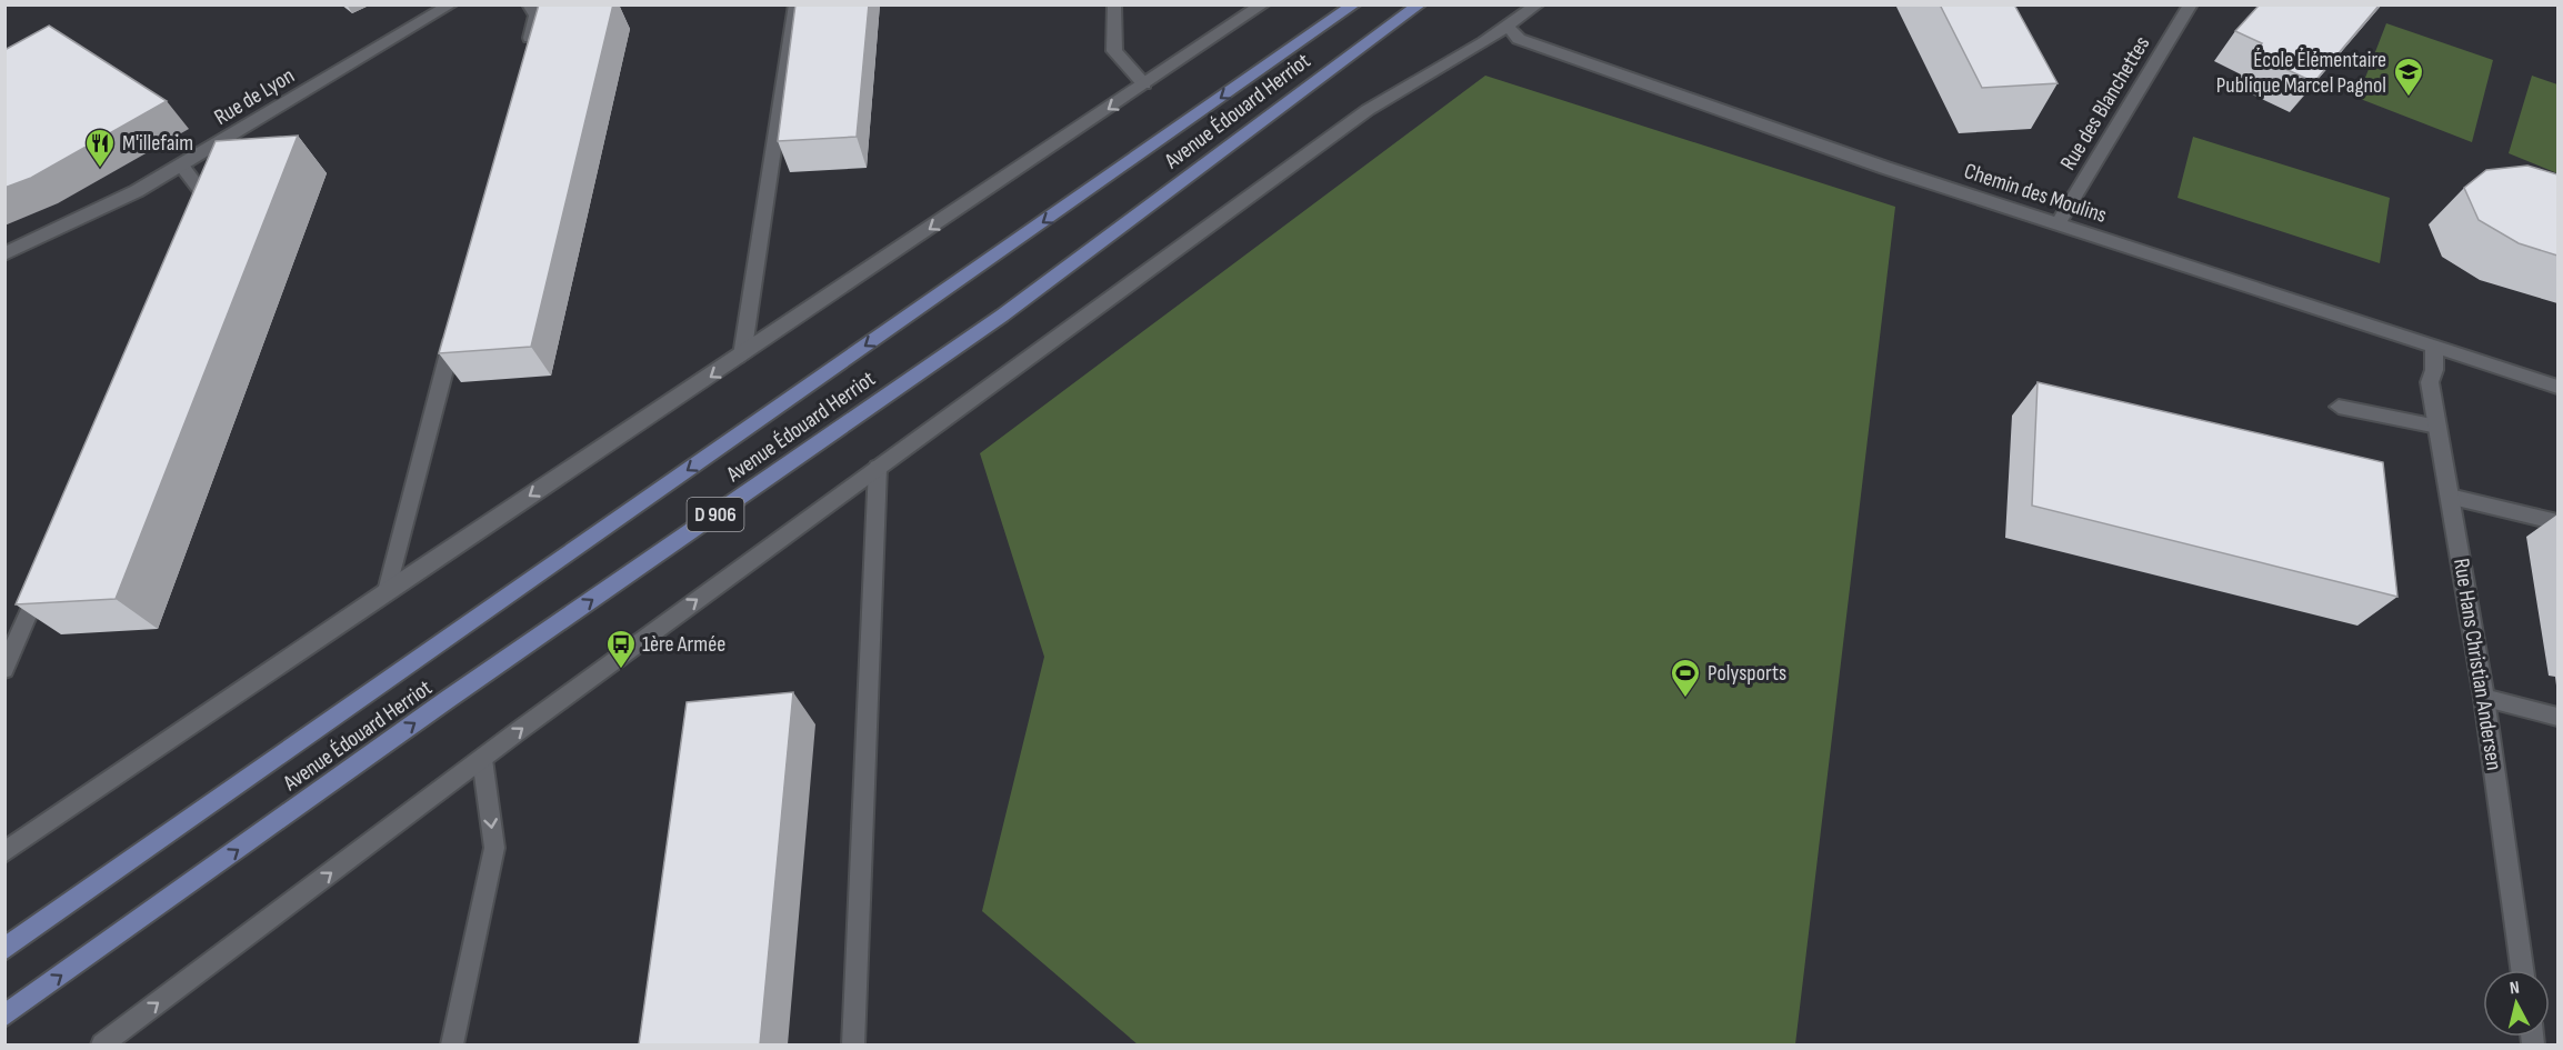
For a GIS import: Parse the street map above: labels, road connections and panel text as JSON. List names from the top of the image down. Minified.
{"streets":{"main road":["Avenue Édouard Herriot","D 906"],"street":["Rue de Lyon","Rue des Blanchettes","Chemin des Moulins","Rue Hans Christian Andersen"]},"crossings":[["Rue des Blanchettes","Chemin des Moulins"],["Chemin des Moulins","Rue Hans Christian Andersen"]],"places":{"school or university":["École Élémentaire Publique Marcel Pagnol"],"restaurant":["M'illefaim"],"bus stop":["1ère Armée"],"sports":["Polysports"]},"north":"top"}
